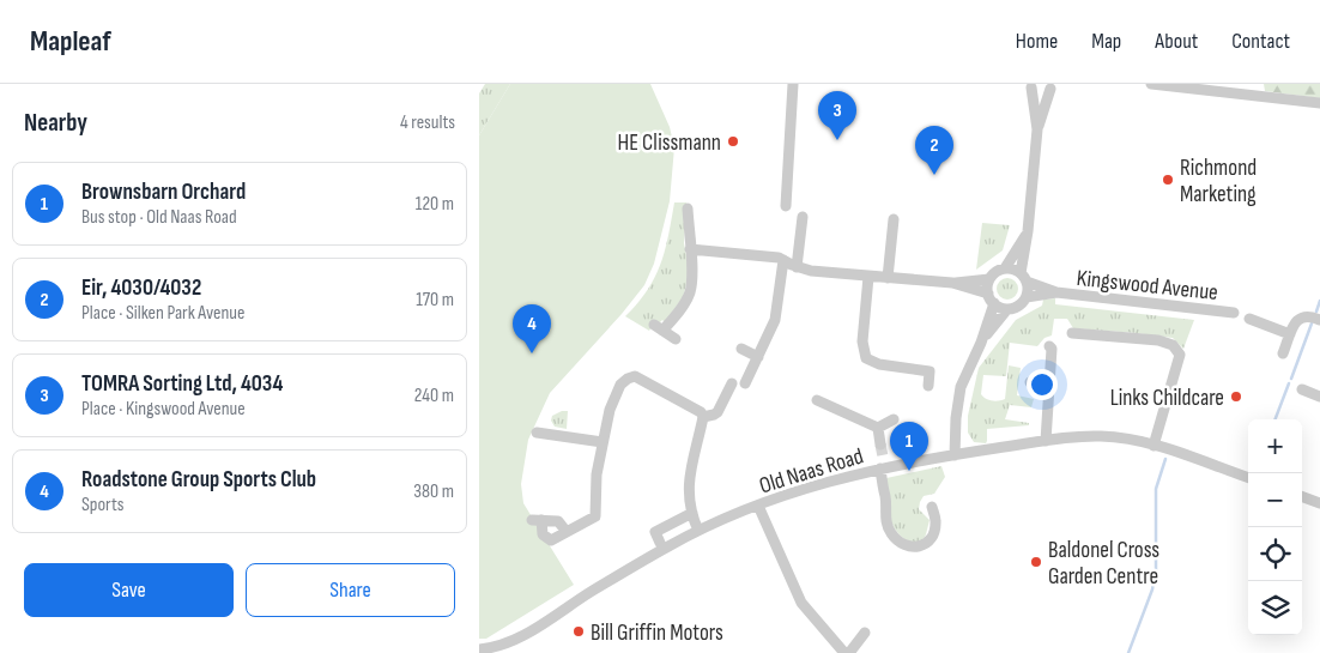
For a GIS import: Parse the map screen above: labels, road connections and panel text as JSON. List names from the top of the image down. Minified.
{"streets":{"street":["Kingswood Avenue","Old Naas Road"]},"places":["HE Clissmann","Richmond Marketing","Links Childcare","Baldonel Cross Garden Centre","Bill Griffin Motors"],"page":{"header":"Mapleaf","nav":["Home","Map","About","Contact"],"heading":["Nearby","4 results"],"pins":["3","2","4","1"],"list":[{"mark":"1","name":"Brownsbarn Orchard","note":"Bus stop · Old Naas Road","value":"120 m"},{"mark":"2","name":"Eir, 4030/4032","note":"Place · Silken Park Avenue","value":"170 m"},{"mark":"3","name":"TOMRA Sorting Ltd, 4034","note":"Place · Kingswood Avenue","value":"240 m"},{"mark":"4","name":"Roadstone Group Sports Club","note":"Sports","value":"380 m"}],"map_buttons":["+","−"],"buttons":["Save","Share"]}}
